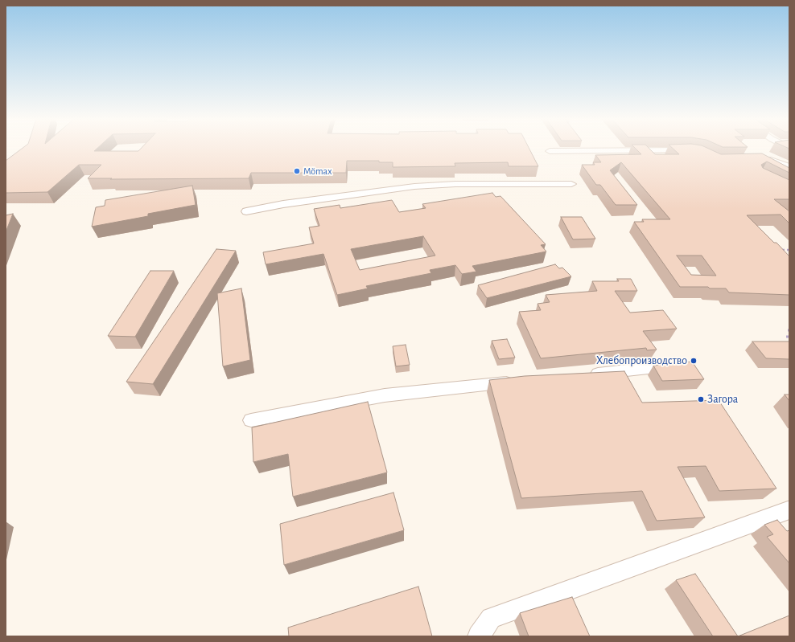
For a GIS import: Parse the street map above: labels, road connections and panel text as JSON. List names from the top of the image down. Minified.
{"places":["Mömax","Хлебопроизводство","Загора"]}
